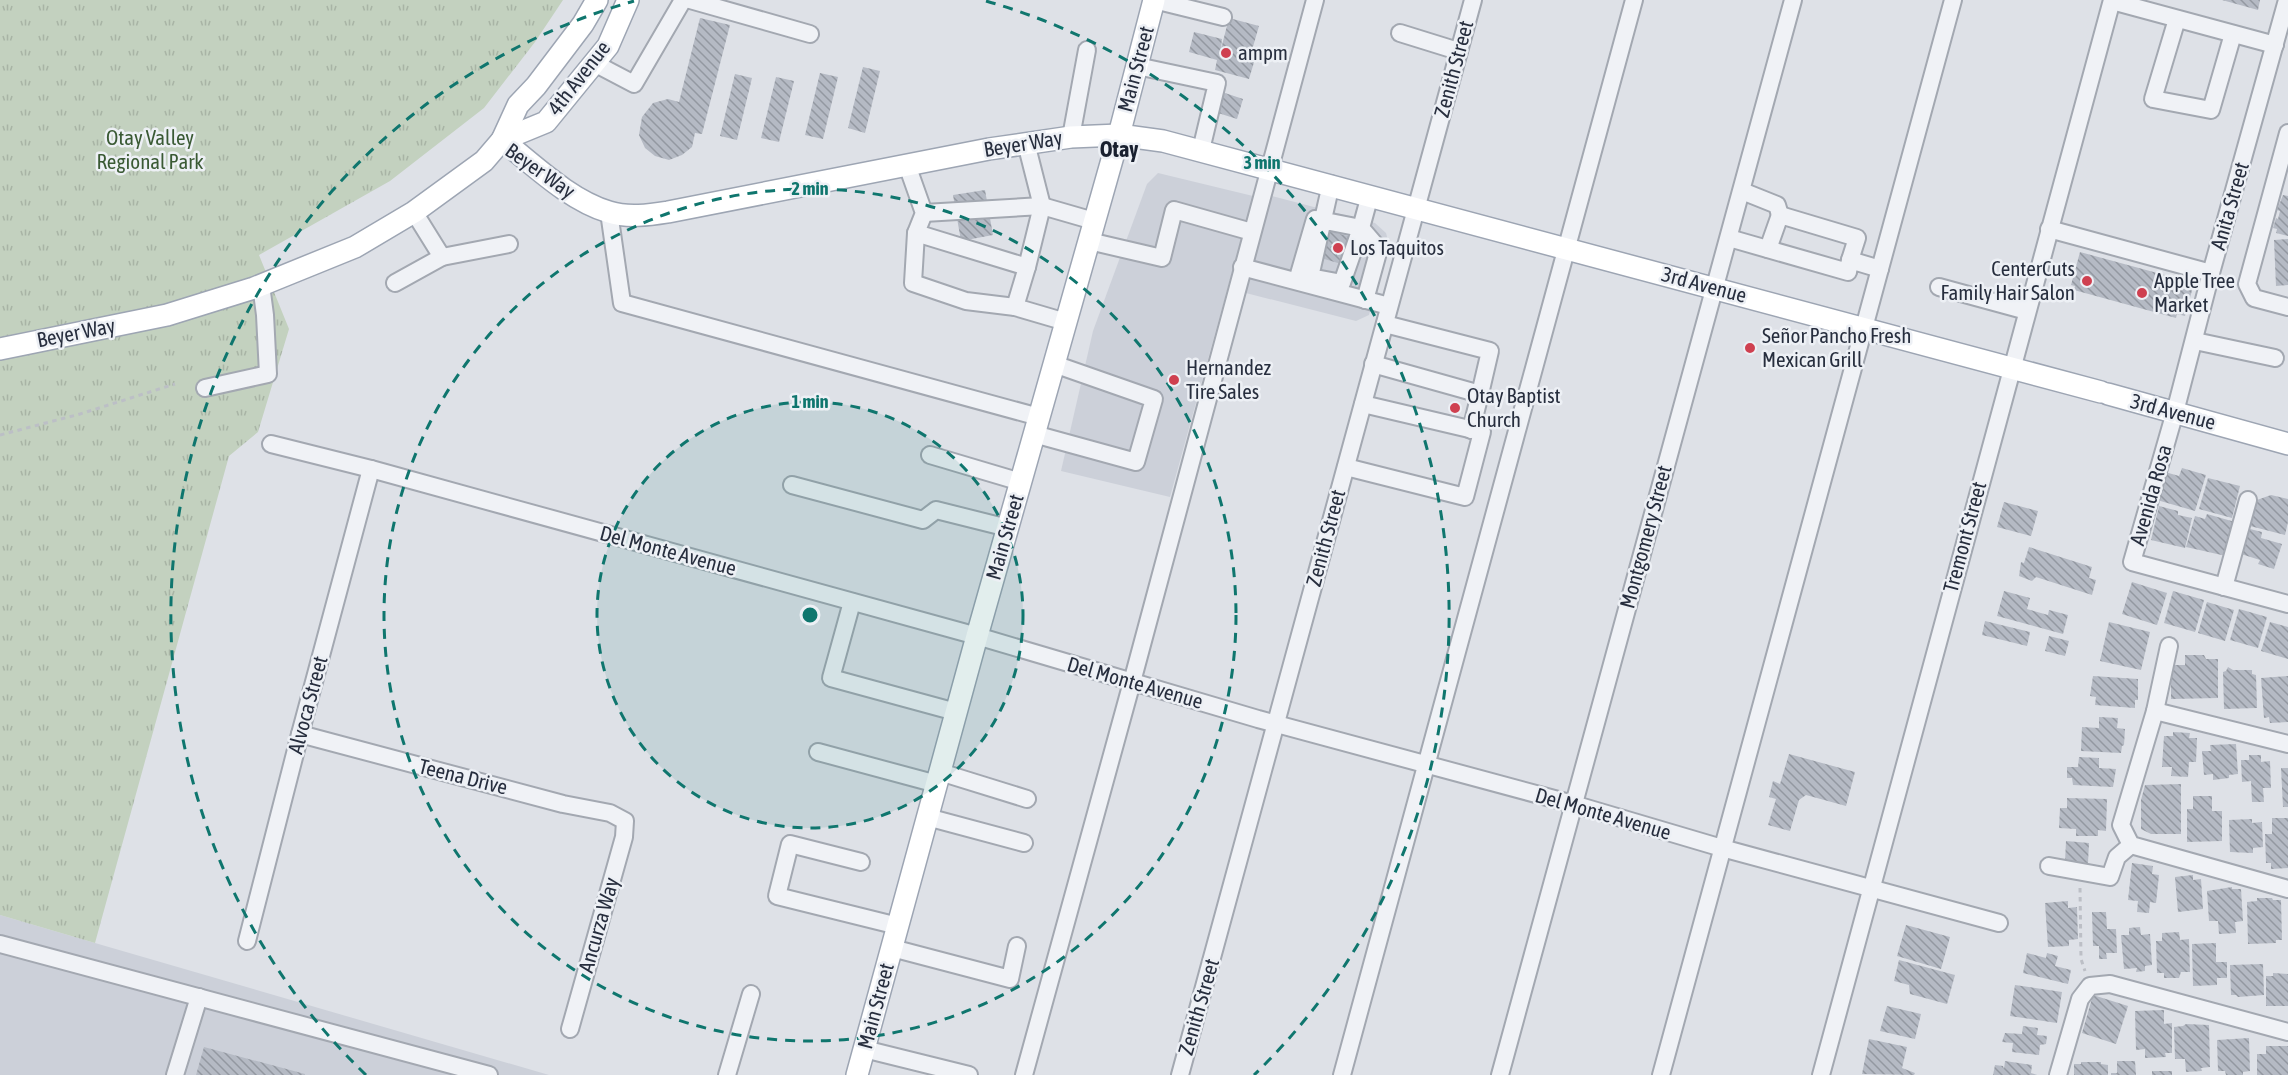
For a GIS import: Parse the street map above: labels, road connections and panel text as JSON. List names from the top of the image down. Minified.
{"streets":{"main road":["Main Street","4th Avenue","Beyer Way","3rd Avenue"],"street":["Zenith Street","Anita Street","Avenida Rosa","Montgomery Street","Tremont Street","Del Monte Avenue","Alvoca Street","Teena Drive","Ancurza Way"]},"crossings":[["Main Street","Beyer Way"],["Main Street","3rd Avenue"],["Main Street","Del Monte Avenue"],["Zenith Street","3rd Avenue"],["Zenith Street","Del Monte Avenue"],["4th Avenue","Beyer Way"],["Beyer Way","3rd Avenue"],["Anita Street","3rd Avenue"],["Anita Street","Avenida Rosa"],["3rd Avenue","Avenida Rosa"],["3rd Avenue","Montgomery Street"],["3rd Avenue","Tremont Street"],["Montgomery Street","Del Monte Avenue"],["Tremont Street","Del Monte Avenue"],["Del Monte Avenue","Alvoca Street"],["Alvoca Street","Teena Drive"],["Teena Drive","Ancurza Way"]],"districts":["Otay"],"parks":["Otay Valley Regional Park"],"places":["ampm","Los Taquitos","CenterCuts Family Hair Salon","Apple Tree Market","Señor Pancho Fresh Mexican Grill","Hernandez Tire Sales","Otay Baptist Church"],"rings":["3 min","2 min","1 min"]}
